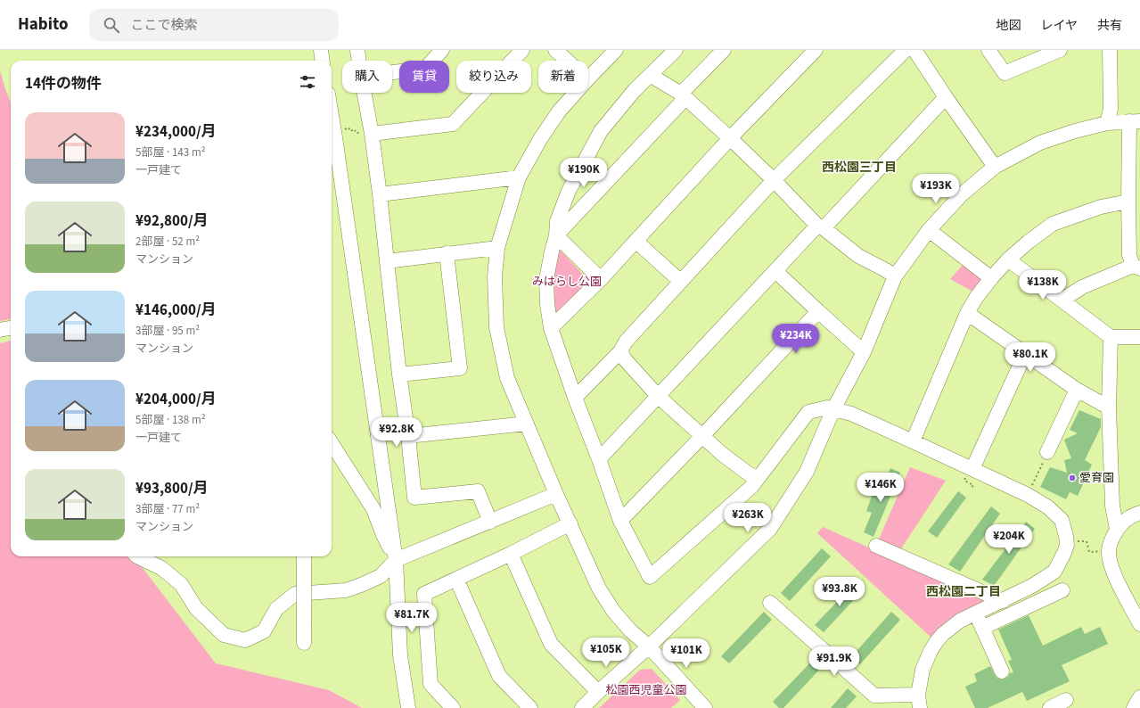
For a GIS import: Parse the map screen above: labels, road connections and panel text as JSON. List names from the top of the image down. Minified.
{"districts":["西松園三丁目","西松園二丁目"],"parks":["みはらし公園","松園西児童公園"],"places":["愛育園"],"page":{"header":"Habito","search":"ここで検索","nav":["地図","レイヤ","共有"],"chip":["購入","賃貸","絞り込み","新着"],"heading":"14件の物件","list":[{"name":"¥234,000/月","note":"5部屋 · 143 m² · 一戸建て"},{"name":"¥92,800/月","note":"2部屋 · 52 m² · マンション"},{"name":"¥146,000/月","note":"3部屋 · 95 m² · マンション"},{"name":"¥204,000/月","note":"5部屋 · 138 m² · 一戸建て"},{"name":"¥93,800/月","note":"3部屋 · 77 m² · マンション"}],"price":["¥190K","¥193K","¥138K","¥234K","¥80.1K","¥92.8K","¥146K","¥263K","¥204K","¥93.8K","¥81.7K","¥105K","¥101K","¥91.9K"]}}
